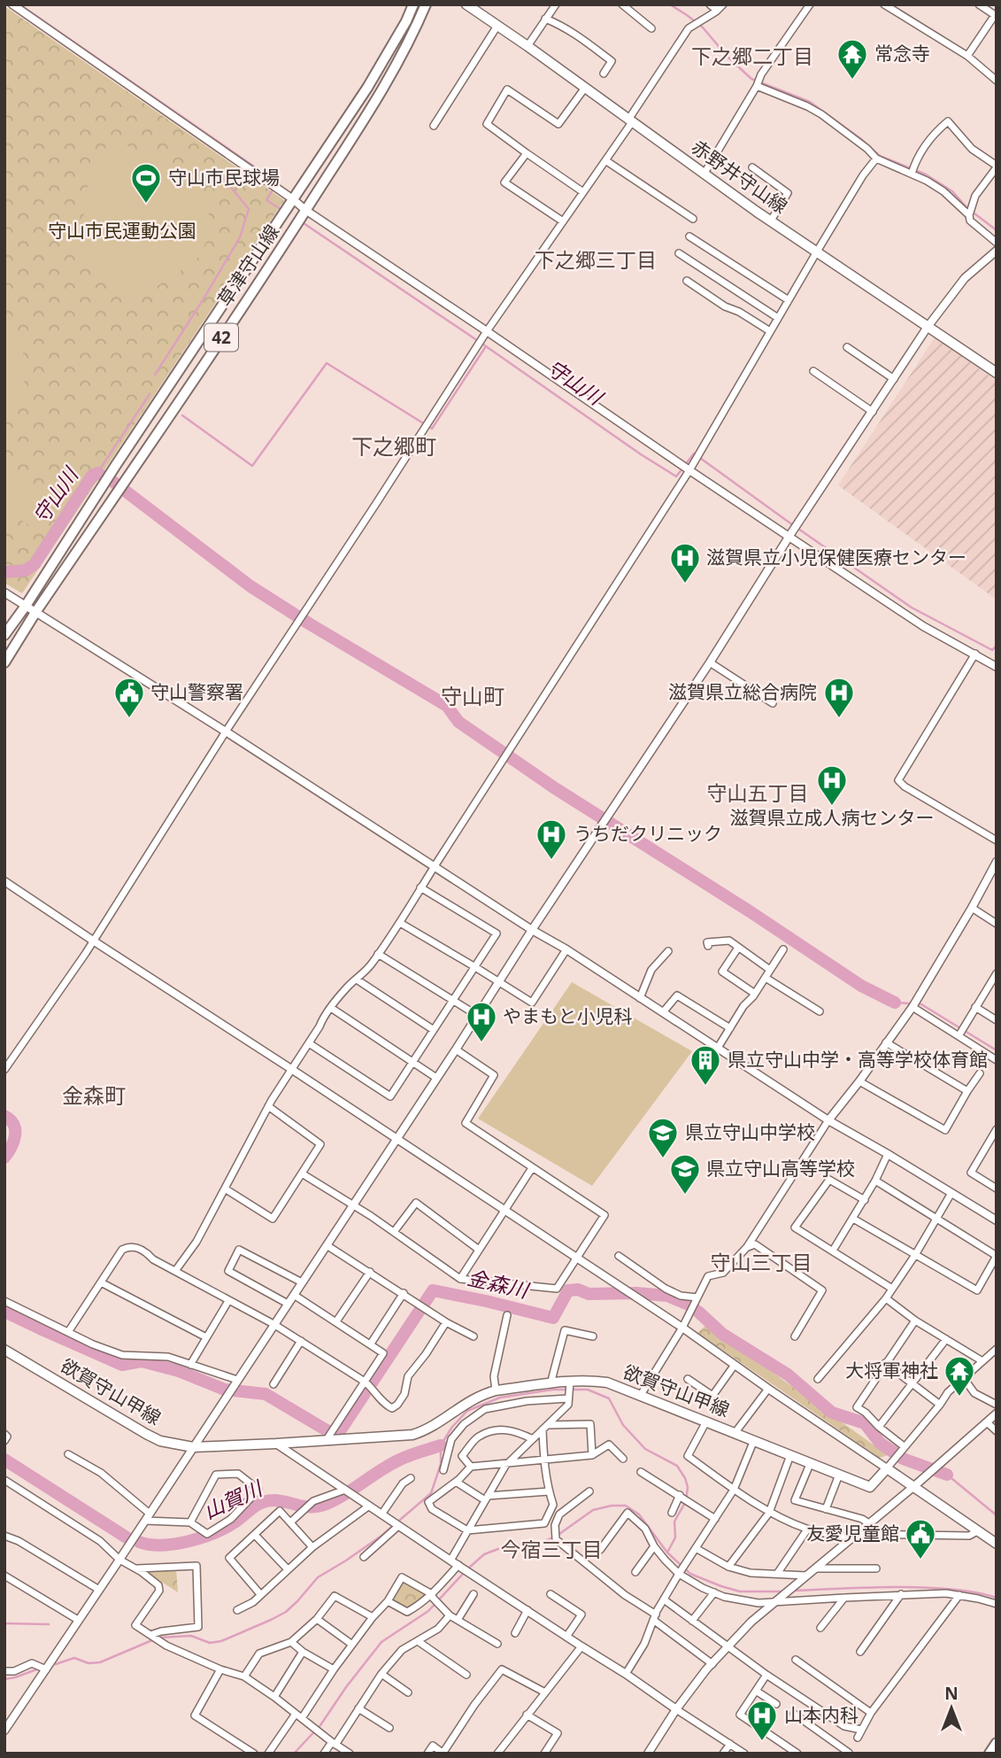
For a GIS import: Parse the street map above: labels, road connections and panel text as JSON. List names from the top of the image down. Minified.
{"streets":{"main road":["赤野井守山線","草津守山線","42","欲賀守山甲線"]},"districts":["下之郷二丁目","下之郷三丁目","下之郷町","守山町","守山五丁目","金森町","守山三丁目","今宿三丁目"],"water":["守山川","金森川","山賀川"],"parks":["守山市民運動公園"],"places":{"temple":["常念寺","大将軍神社"],"sports":["守山市民球場"],"hospital":["滋賀県立小児保健医療センター","滋賀県立総合病院","滋賀県立成人病センター","うちだクリニック","やまもと小児科","山本内科"],"public building":["守山警察署","友愛児童館"],"building":["県立守山中学・高等学校体育館"],"school or university":["県立守山中学校","県立守山高等学校"]},"north":"top"}
